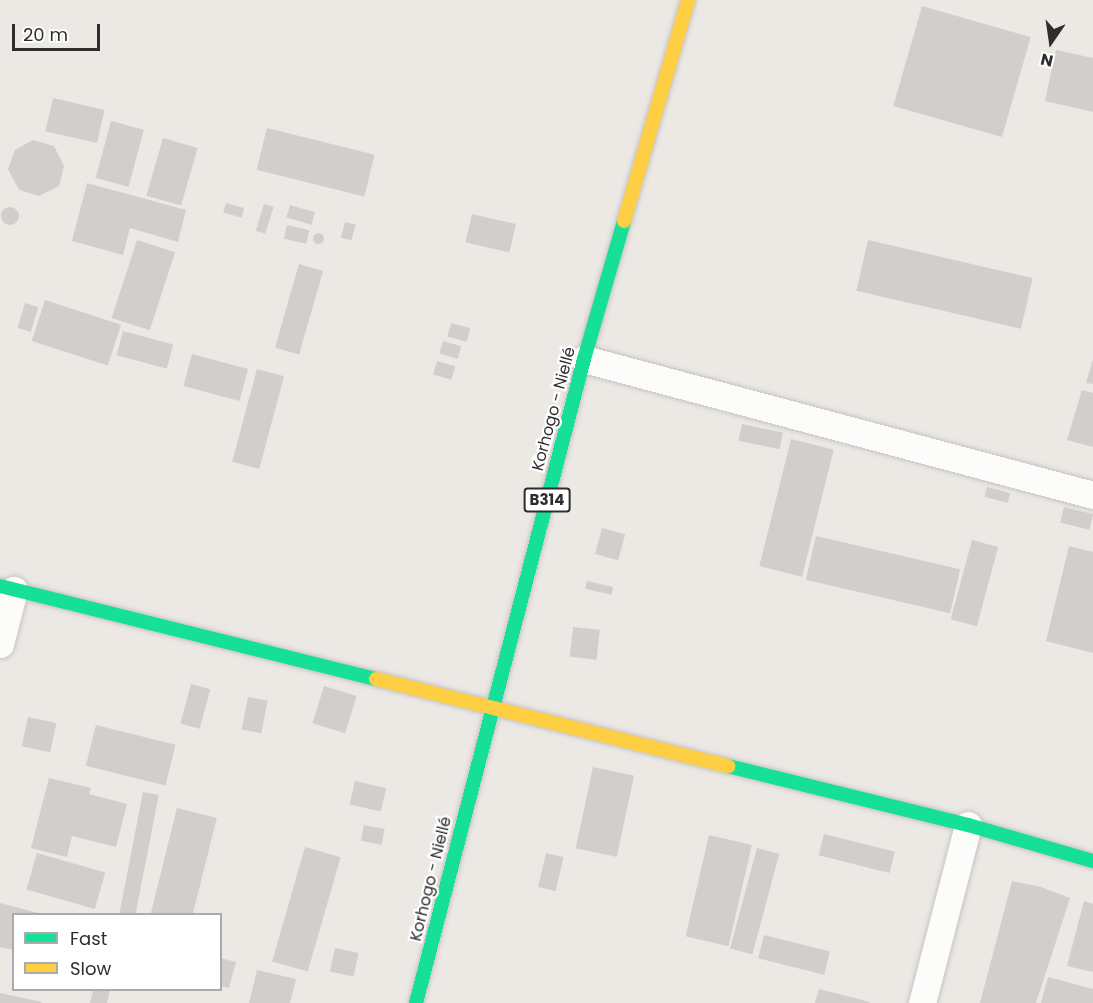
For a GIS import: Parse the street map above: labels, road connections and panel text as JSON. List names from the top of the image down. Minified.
{"streets":{"street":["Korhogo - Niellé","B314"]},"legend":["Fast","Slow"],"scale_bar":"20 m","north":"bottom"}
